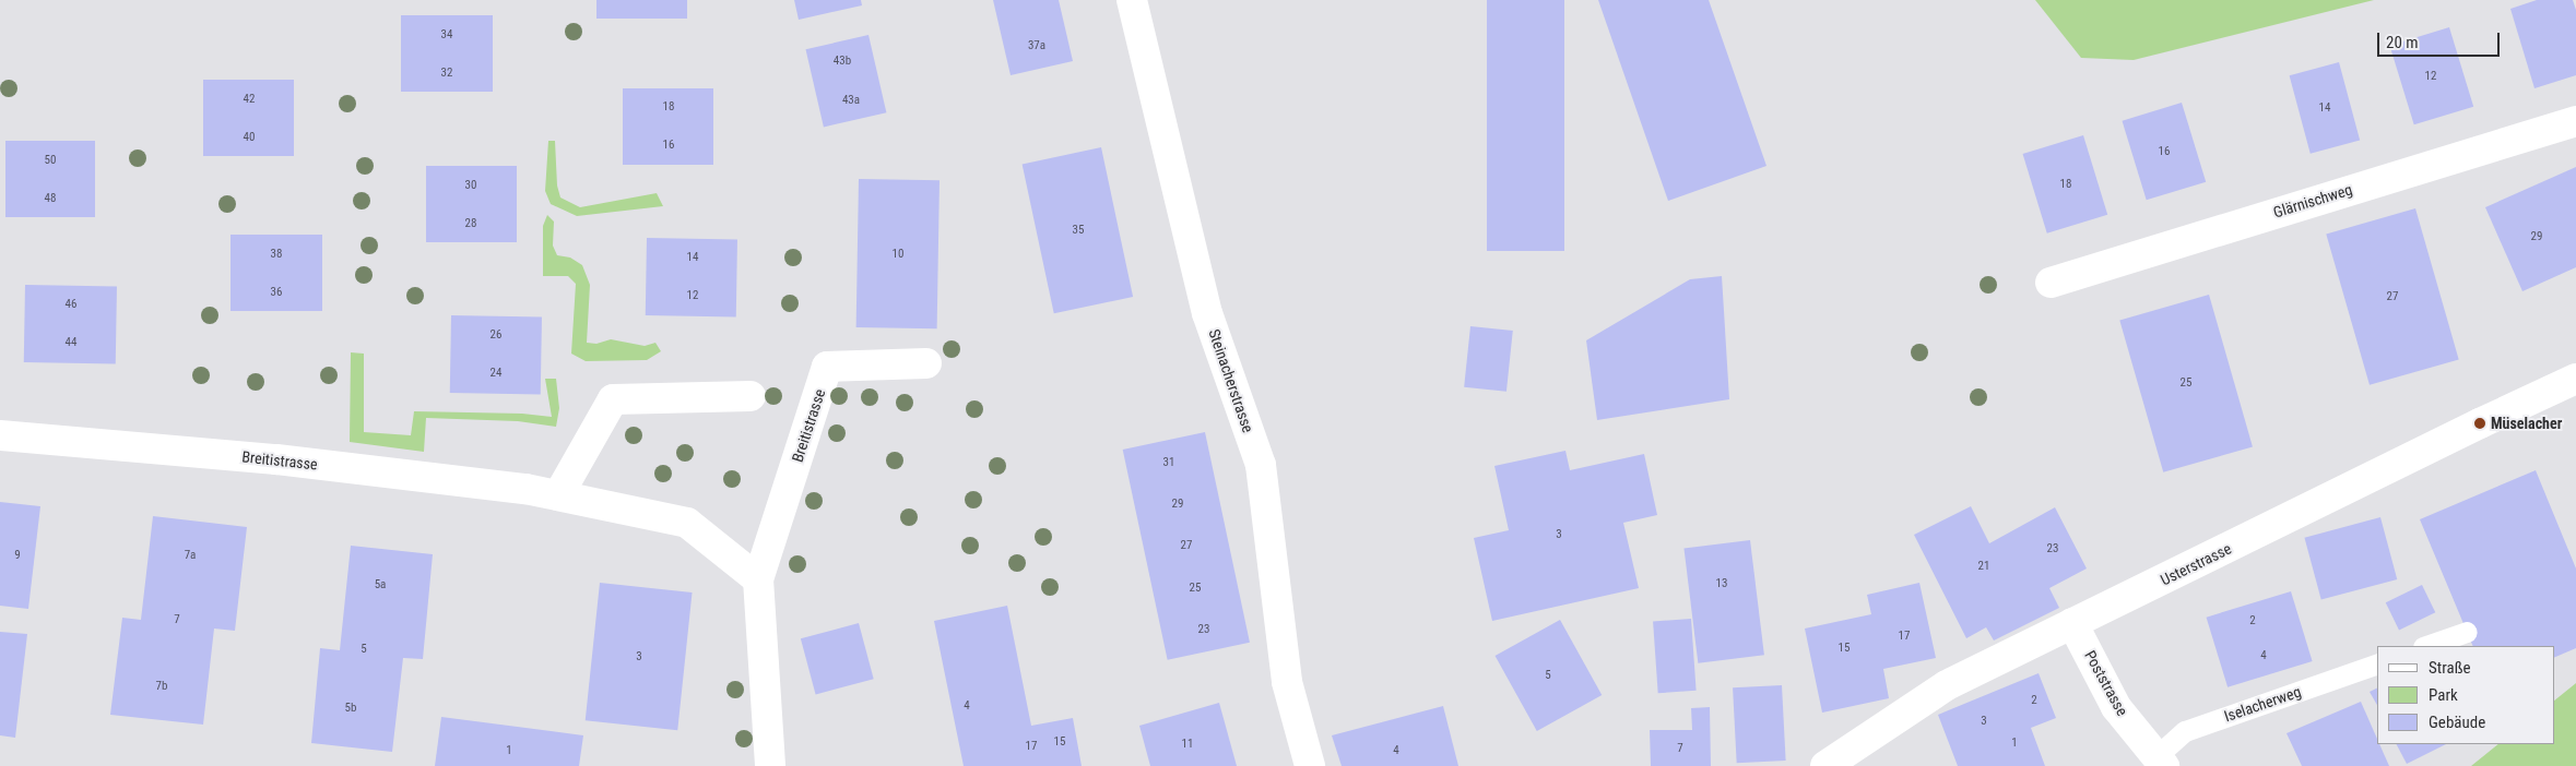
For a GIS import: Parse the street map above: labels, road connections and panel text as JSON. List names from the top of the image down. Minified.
{"streets":{"street":["Glärnischweg","Steinacherstrasse","Breitistrasse","Usterstrasse","Poststrasse"],"lane":["Iselacherweg"]},"crossings":[["Usterstrasse","Poststrasse"],["Poststrasse","Iselacherweg"]],"places":["Müselacher"],"house_numbers":["34","37a","43b","32","12","42","43a","18","14","40","16","16","50","18","30","48","28","35","29","38","10","14","36","12","27","46","26","44","24","25","31","29","3","27","23","9","7a","21","13","5a","25","7","2","23","17","15","5","4","3","5","7b","2","4","5b","3","15","1","11","17","7","1","4"],"legend":["Straße","Park","Gebäude"],"scale_bar":"20 m"}
